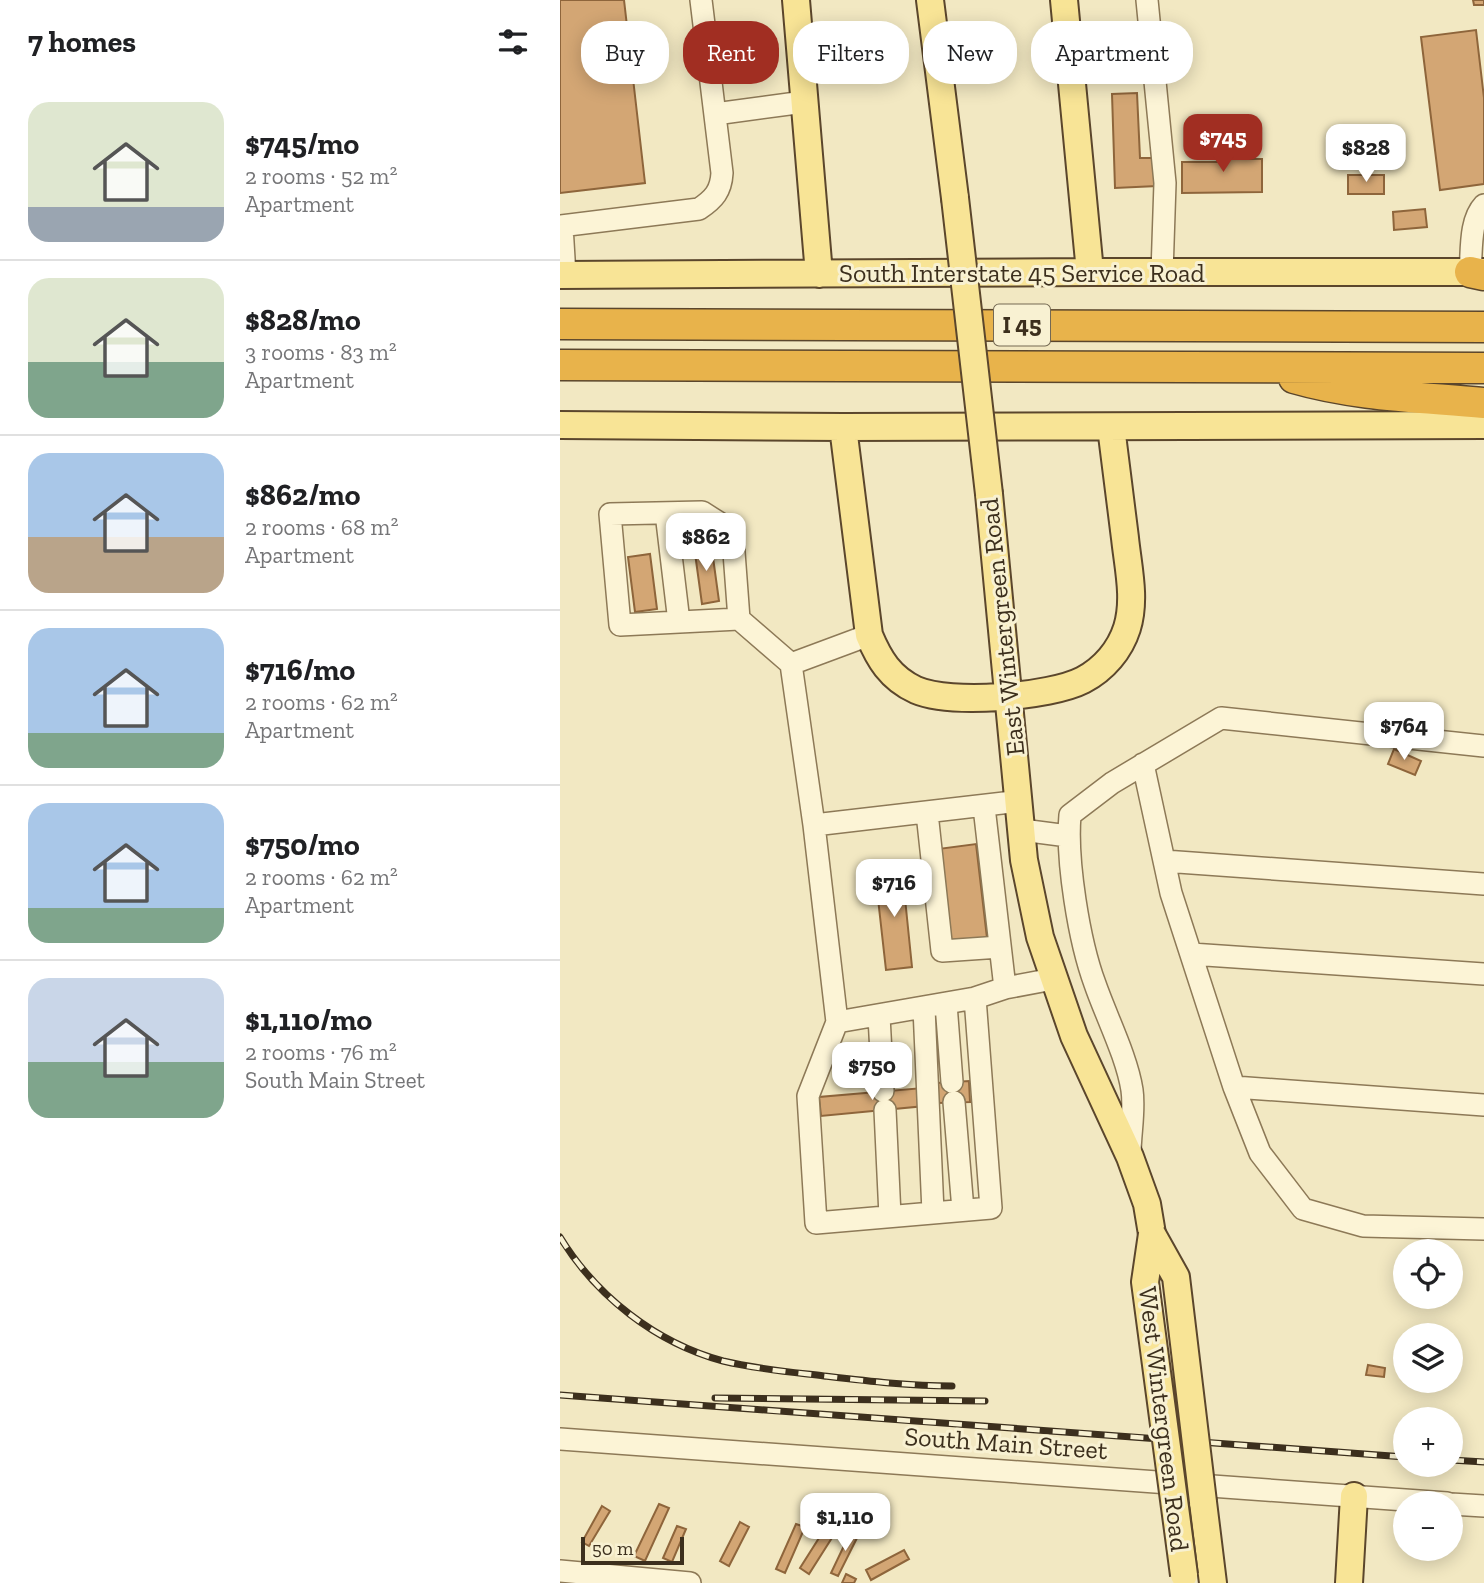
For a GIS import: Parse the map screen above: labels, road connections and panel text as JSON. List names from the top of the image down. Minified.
{"streets":{"highway":["I 45"],"main road":["South Interstate 45 Service Road","East Wintergreen Road","West Wintergreen Road"],"street":["South Main Street"]},"crossings":[["East Wintergreen Road","West Wintergreen Road"]],"scale_bar":"50 m","page":{"heading":"7 homes","chip":["Buy","Rent","Filters","New","Apartment"],"list":[{"name":"$745/mo","note":"2 rooms · 52 m² · Apartment"},{"name":"$828/mo","note":"3 rooms · 83 m² · Apartment"},{"name":"$862/mo","note":"2 rooms · 68 m² · Apartment"},{"name":"$716/mo","note":"2 rooms · 62 m² · Apartment"},{"name":"$750/mo","note":"2 rooms · 62 m² · Apartment"},{"name":"$1,110/mo","note":"2 rooms · 76 m² · South Main Street"}],"price":["$745","$828","$862","$764","$716","$750","$1,110"],"map_buttons":["+","−"],"scale":"50 m"}}
